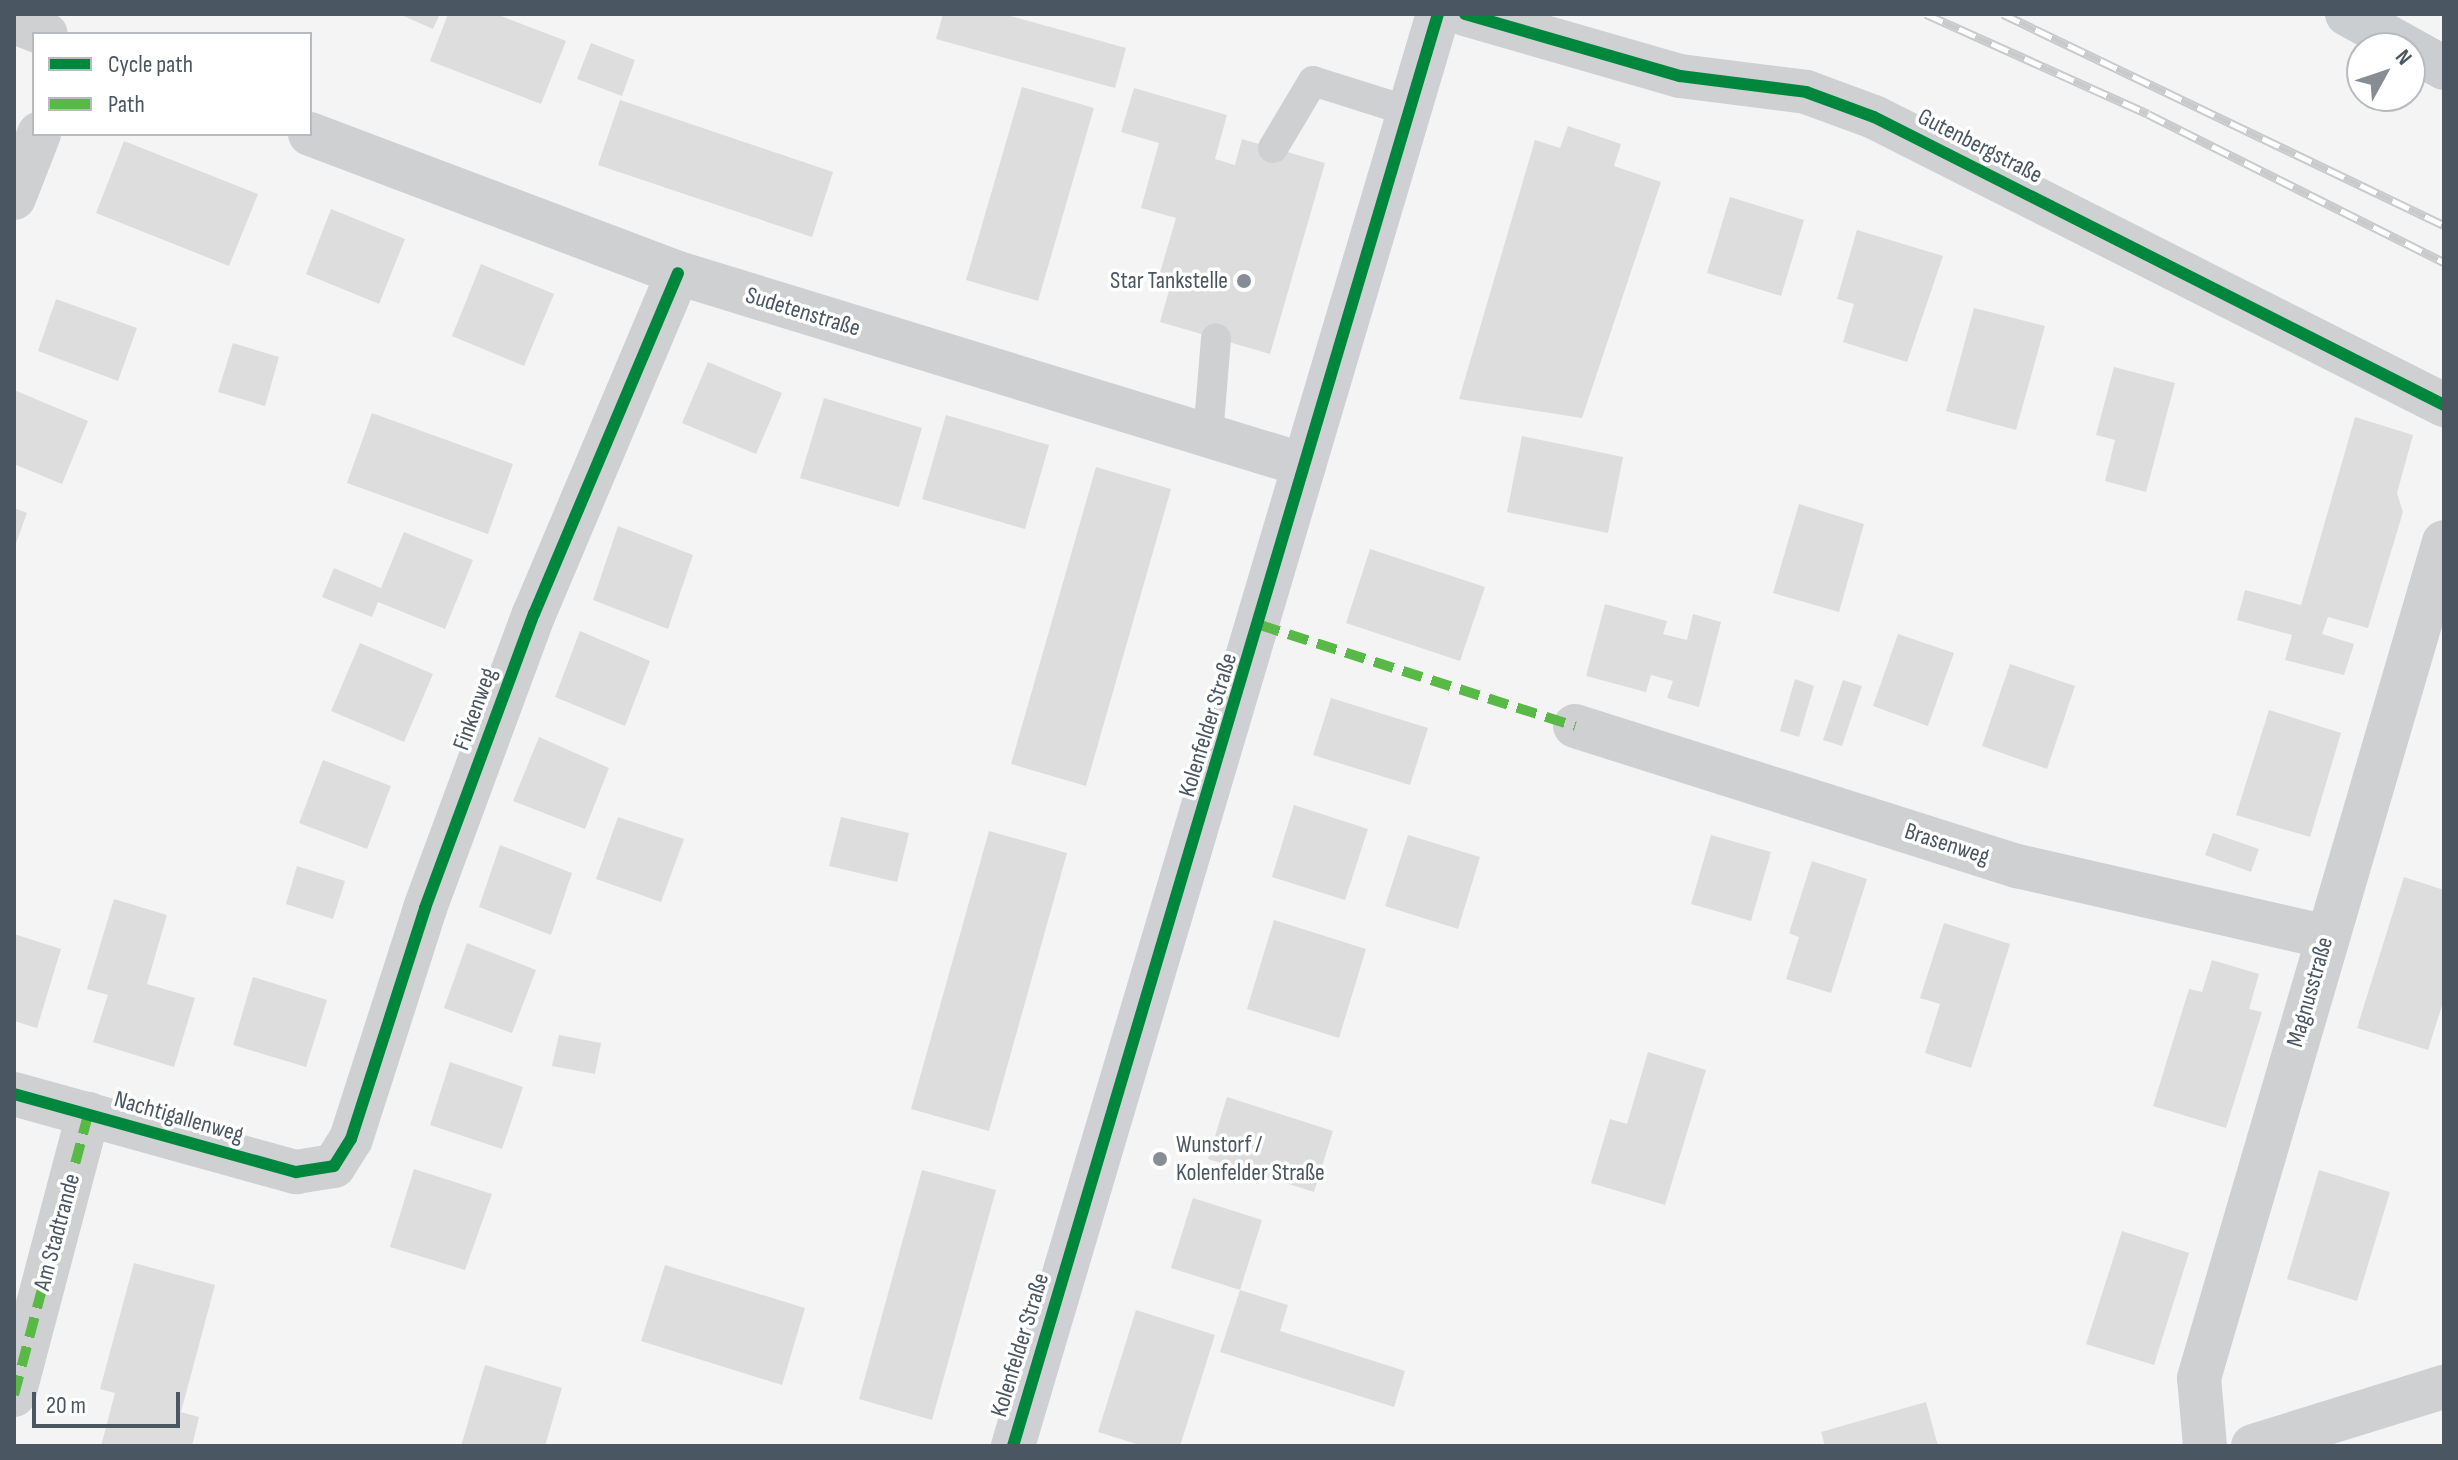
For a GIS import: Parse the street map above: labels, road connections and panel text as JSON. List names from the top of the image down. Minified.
{"streets":{"main road":["Kolenfelder Straße"],"street":["Gutenbergstraße","Sudetenstraße","Finkenweg","Brasenweg","Magnusstraße","Nachtigallenweg","Am Stadtrande"]},"crossings":[["Sudetenstraße","Finkenweg"],["Sudetenstraße","Kolenfelder Straße"],["Finkenweg","Nachtigallenweg"],["Brasenweg","Magnusstraße"],["Nachtigallenweg","Am Stadtrande"]],"places":["Star Tankstelle","Wunstorf / Kolenfelder Straße"],"legend":["Cycle path","Path"],"scale_bar":"20 m","north":"top right"}
